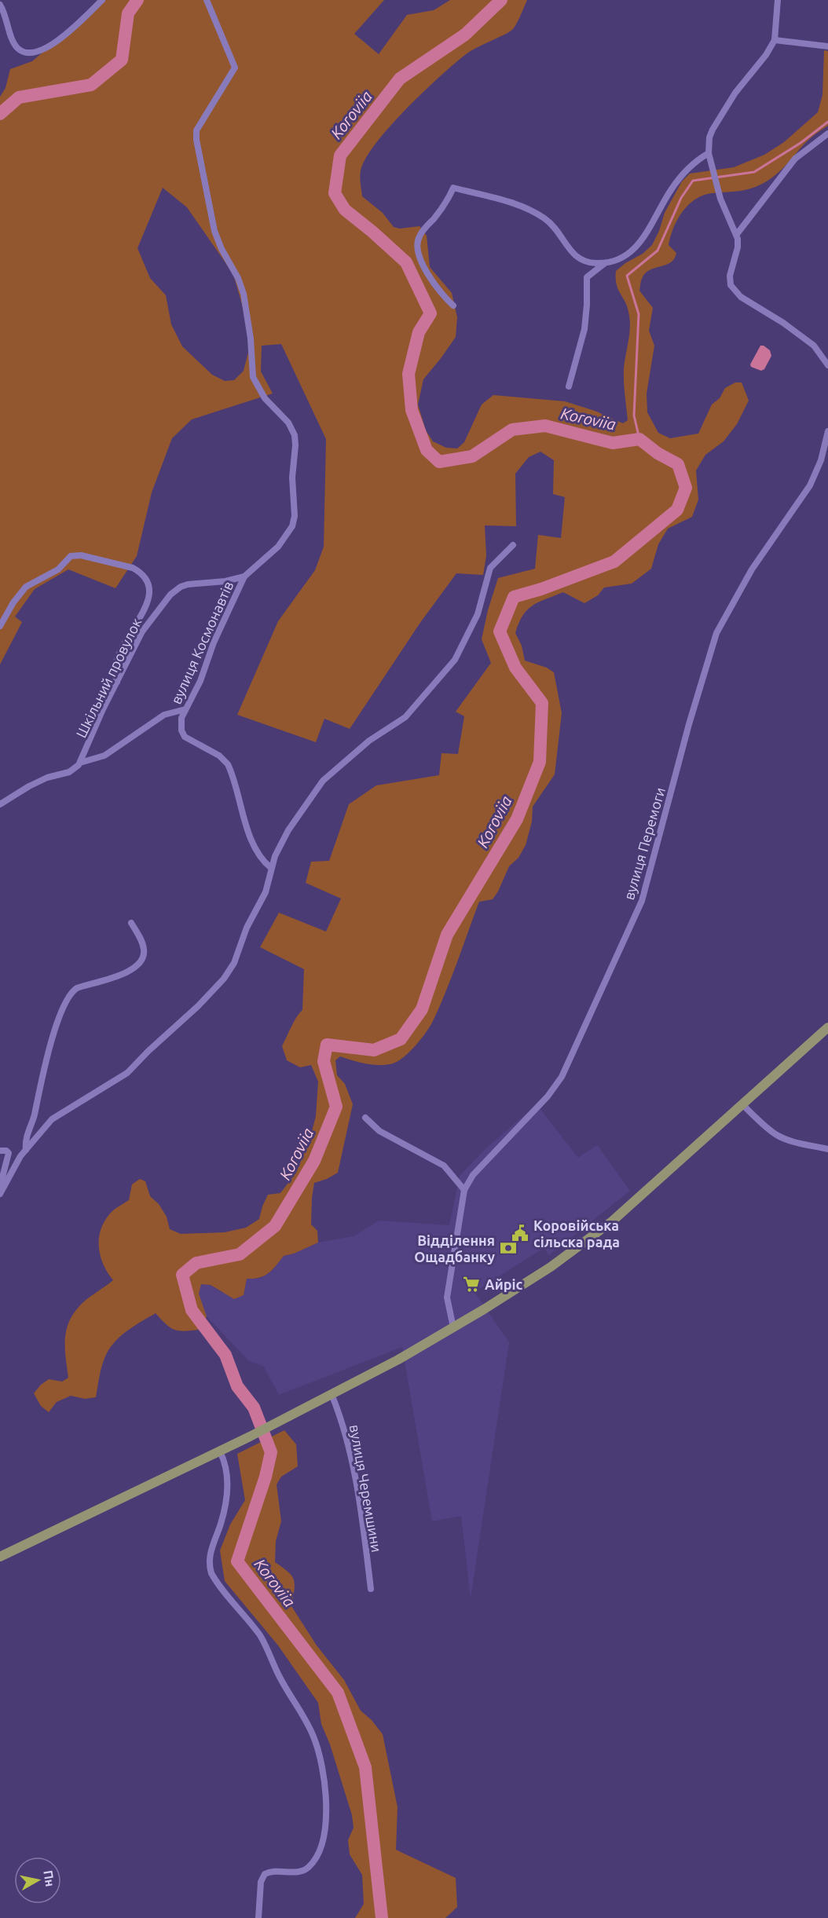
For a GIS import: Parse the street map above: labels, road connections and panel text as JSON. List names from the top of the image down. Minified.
{"streets":{"street":["вулиця Космонавтів","Шкільний провулок","вулиця Перемоги","вулиця Черемшини"]},"crossings":[["вулиця Космонавтів","Шкільний провулок"]],"water":["Koroviia"],"places":{"public building":["Коровійська сільска рада"],"bank":["Відділення Ощадбанку"],"supermarket":["Айріс"]},"north":"right"}
